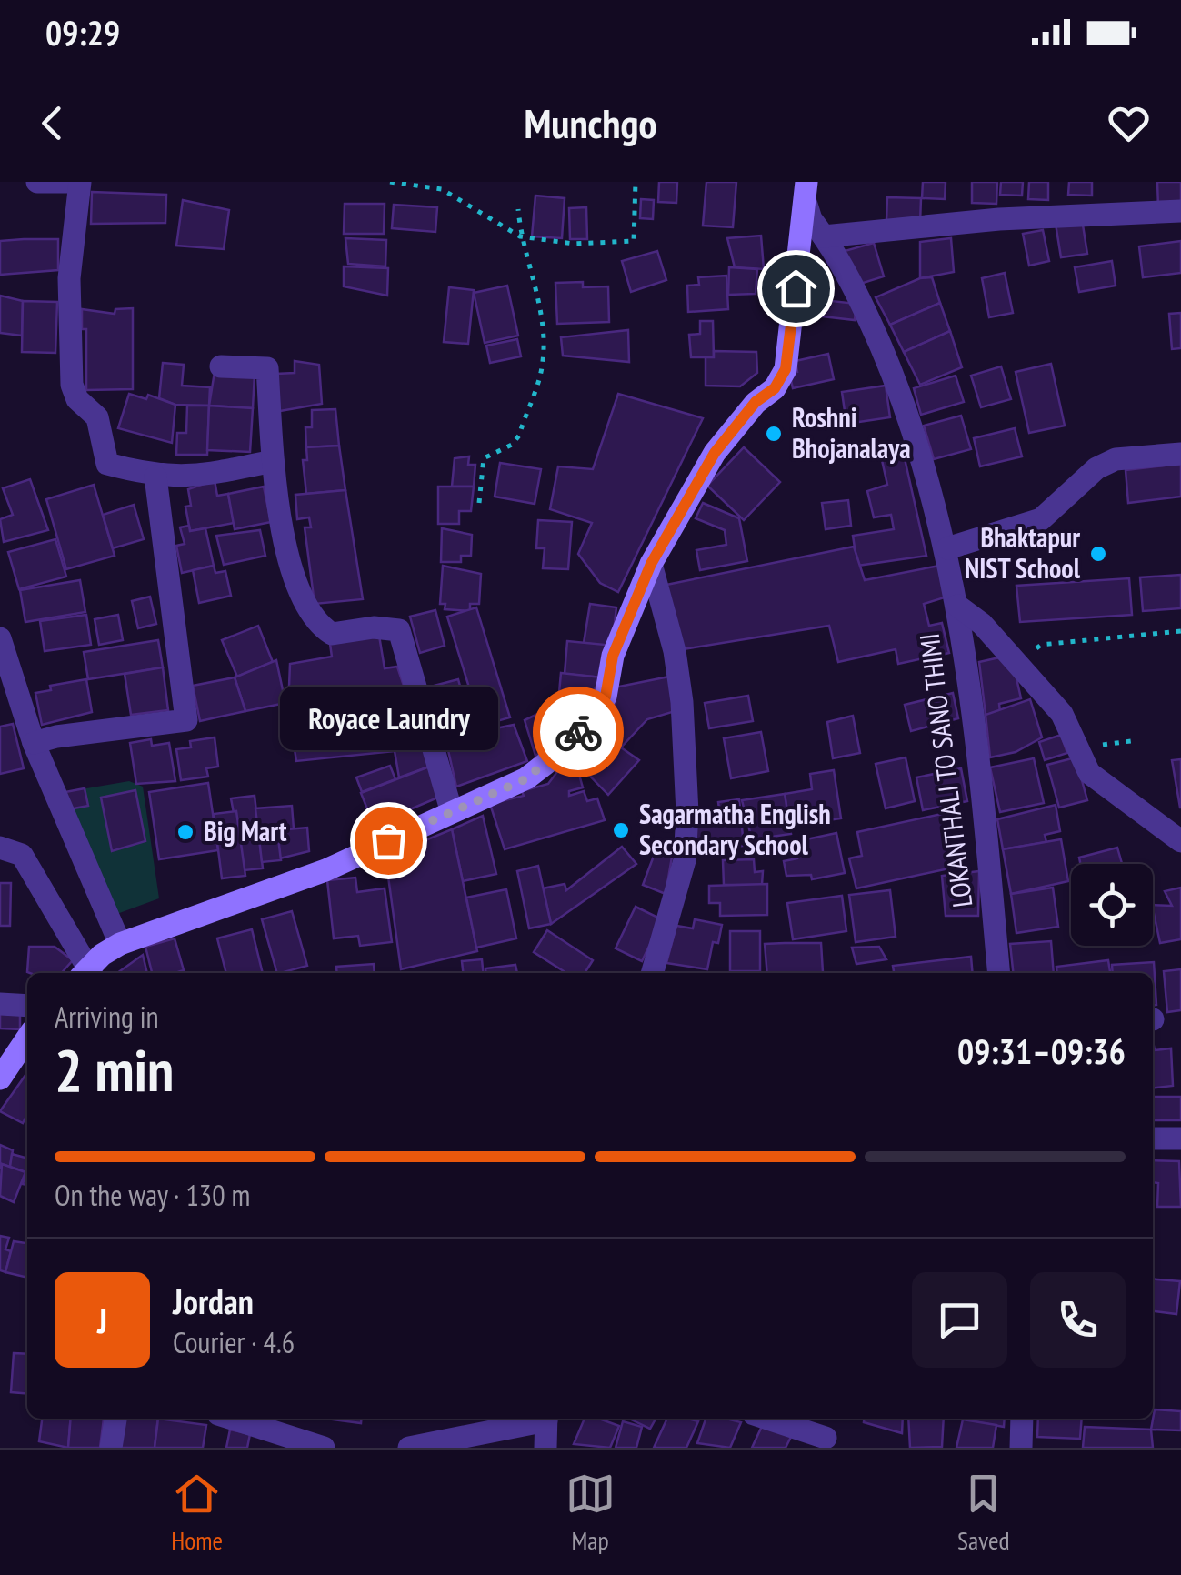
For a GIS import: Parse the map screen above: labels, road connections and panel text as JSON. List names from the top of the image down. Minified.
{"streets":{"street":["LOKANTHALI TO SANO THIMI"]},"places":["Roshni Bhojanalaya","Bhaktapur NIST School","Sagarmatha English Secondary School","Big Mart","Royace Laundry"],"page":{"status":"09:29","header":"Munchgo","bubble":"Royace Laundry","heading":["2 min","Arriving in","09:31–09:36"],"panel":["Jordan","Courier · 4.6"],"bar":"On the way · 130 m","round":"J","tabs":["Home","Map","Saved"]}}
